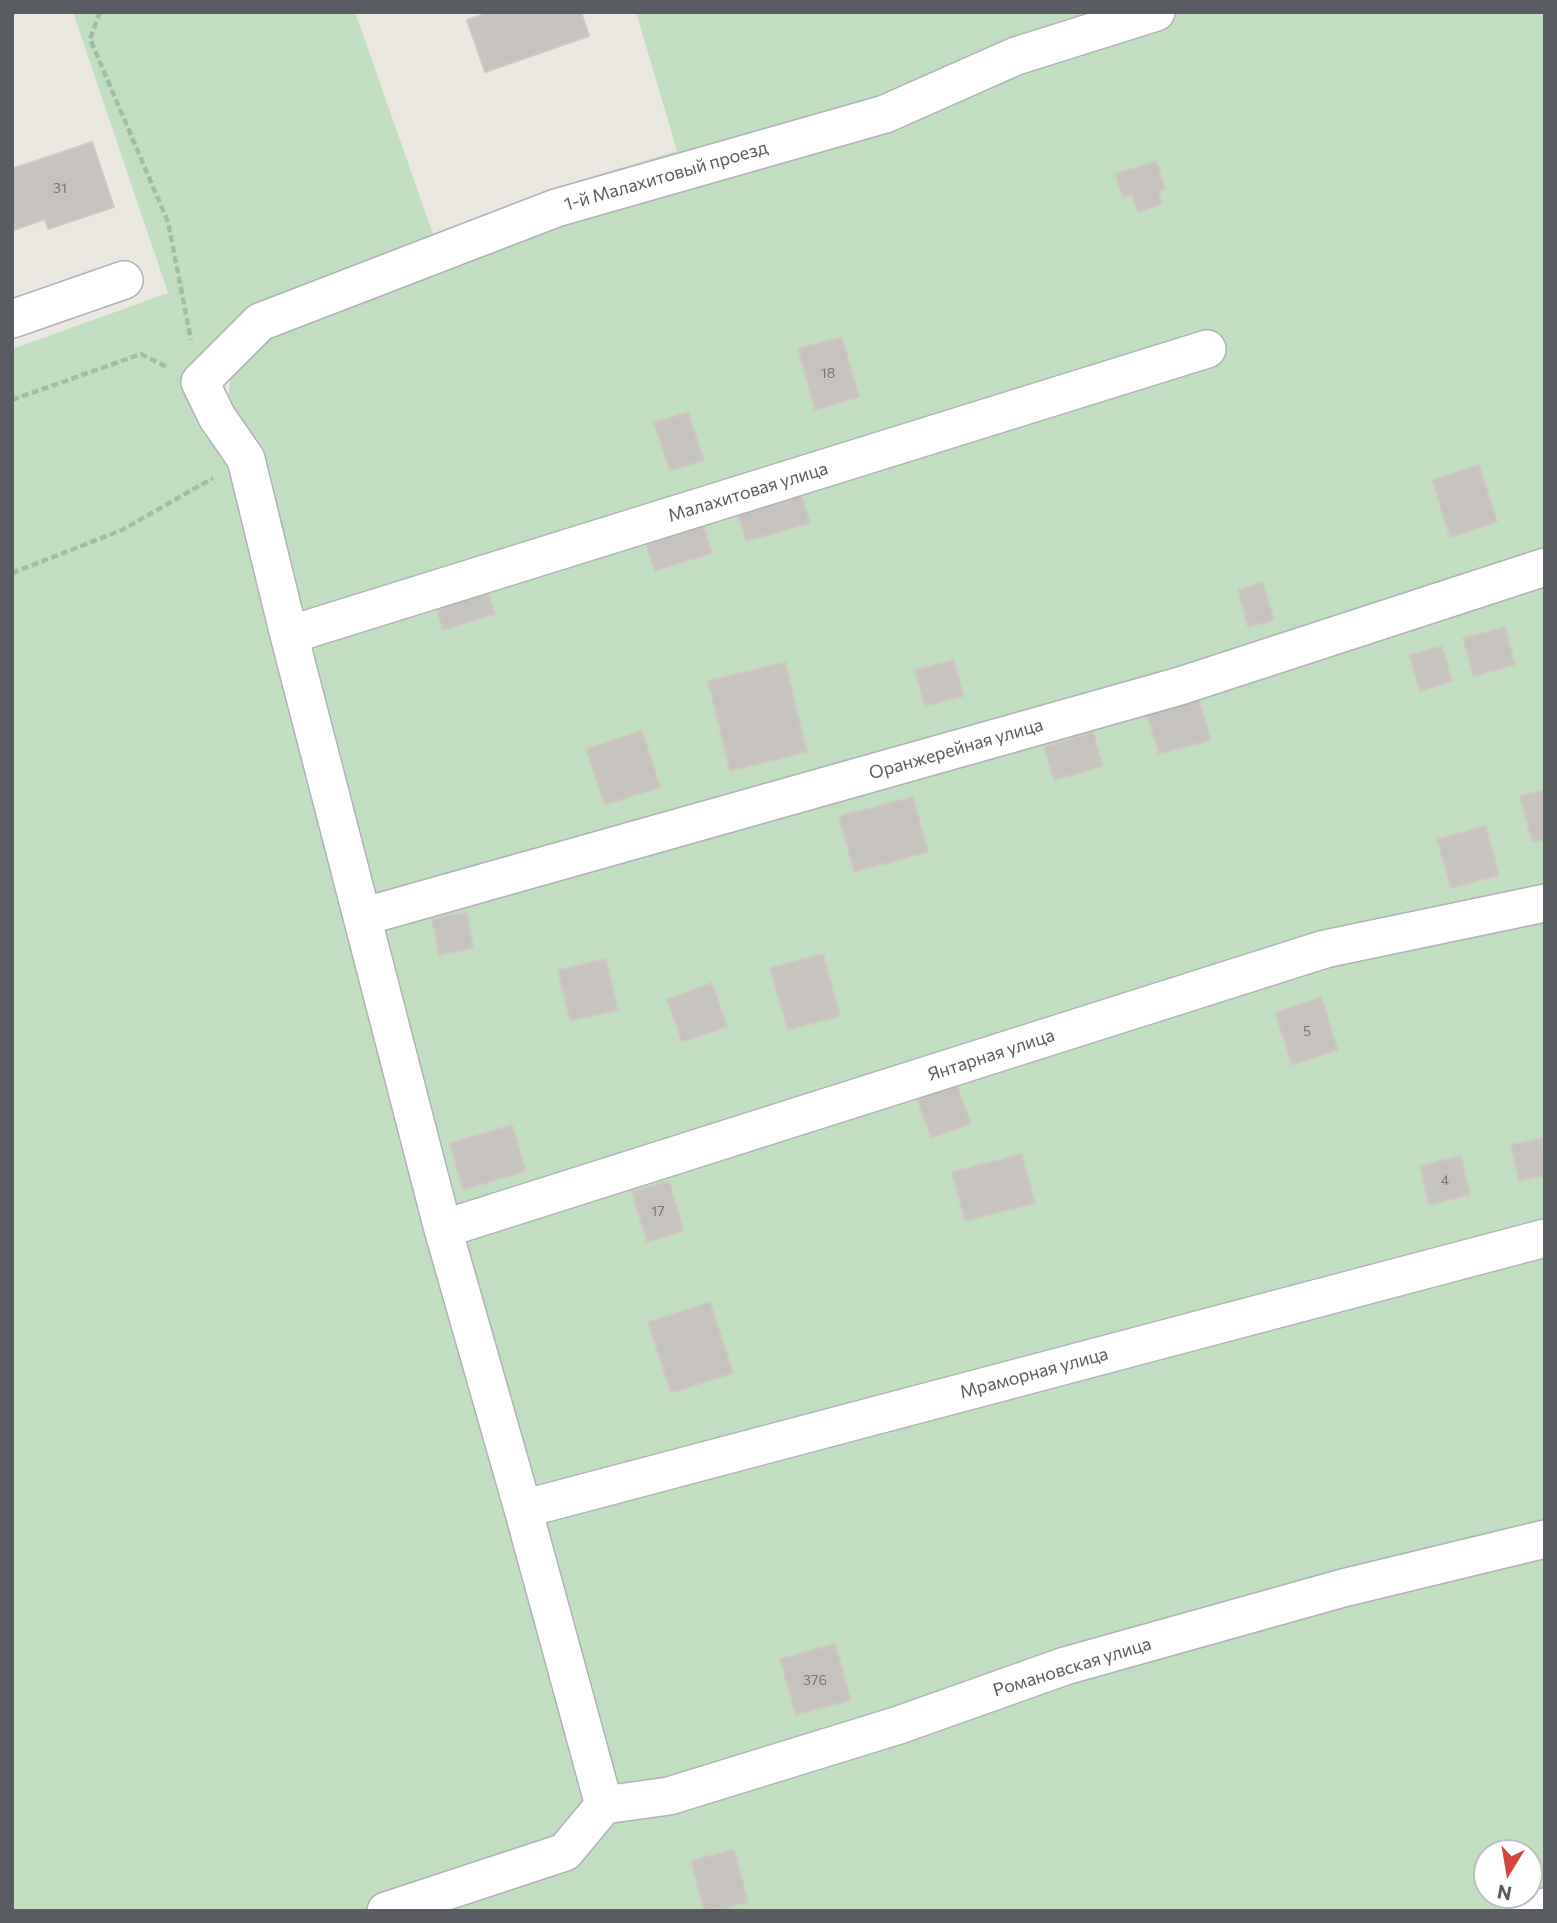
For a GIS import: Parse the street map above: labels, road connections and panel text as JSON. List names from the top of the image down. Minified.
{"streets":{"street":["1-й Малахитовый проезд","Малахитовая улица","Оранжерейная улица","Янтарная улица","Мраморная улица","Романовская улица"]},"house_numbers":["31","18","5","4","17","376"],"north":"bottom"}
